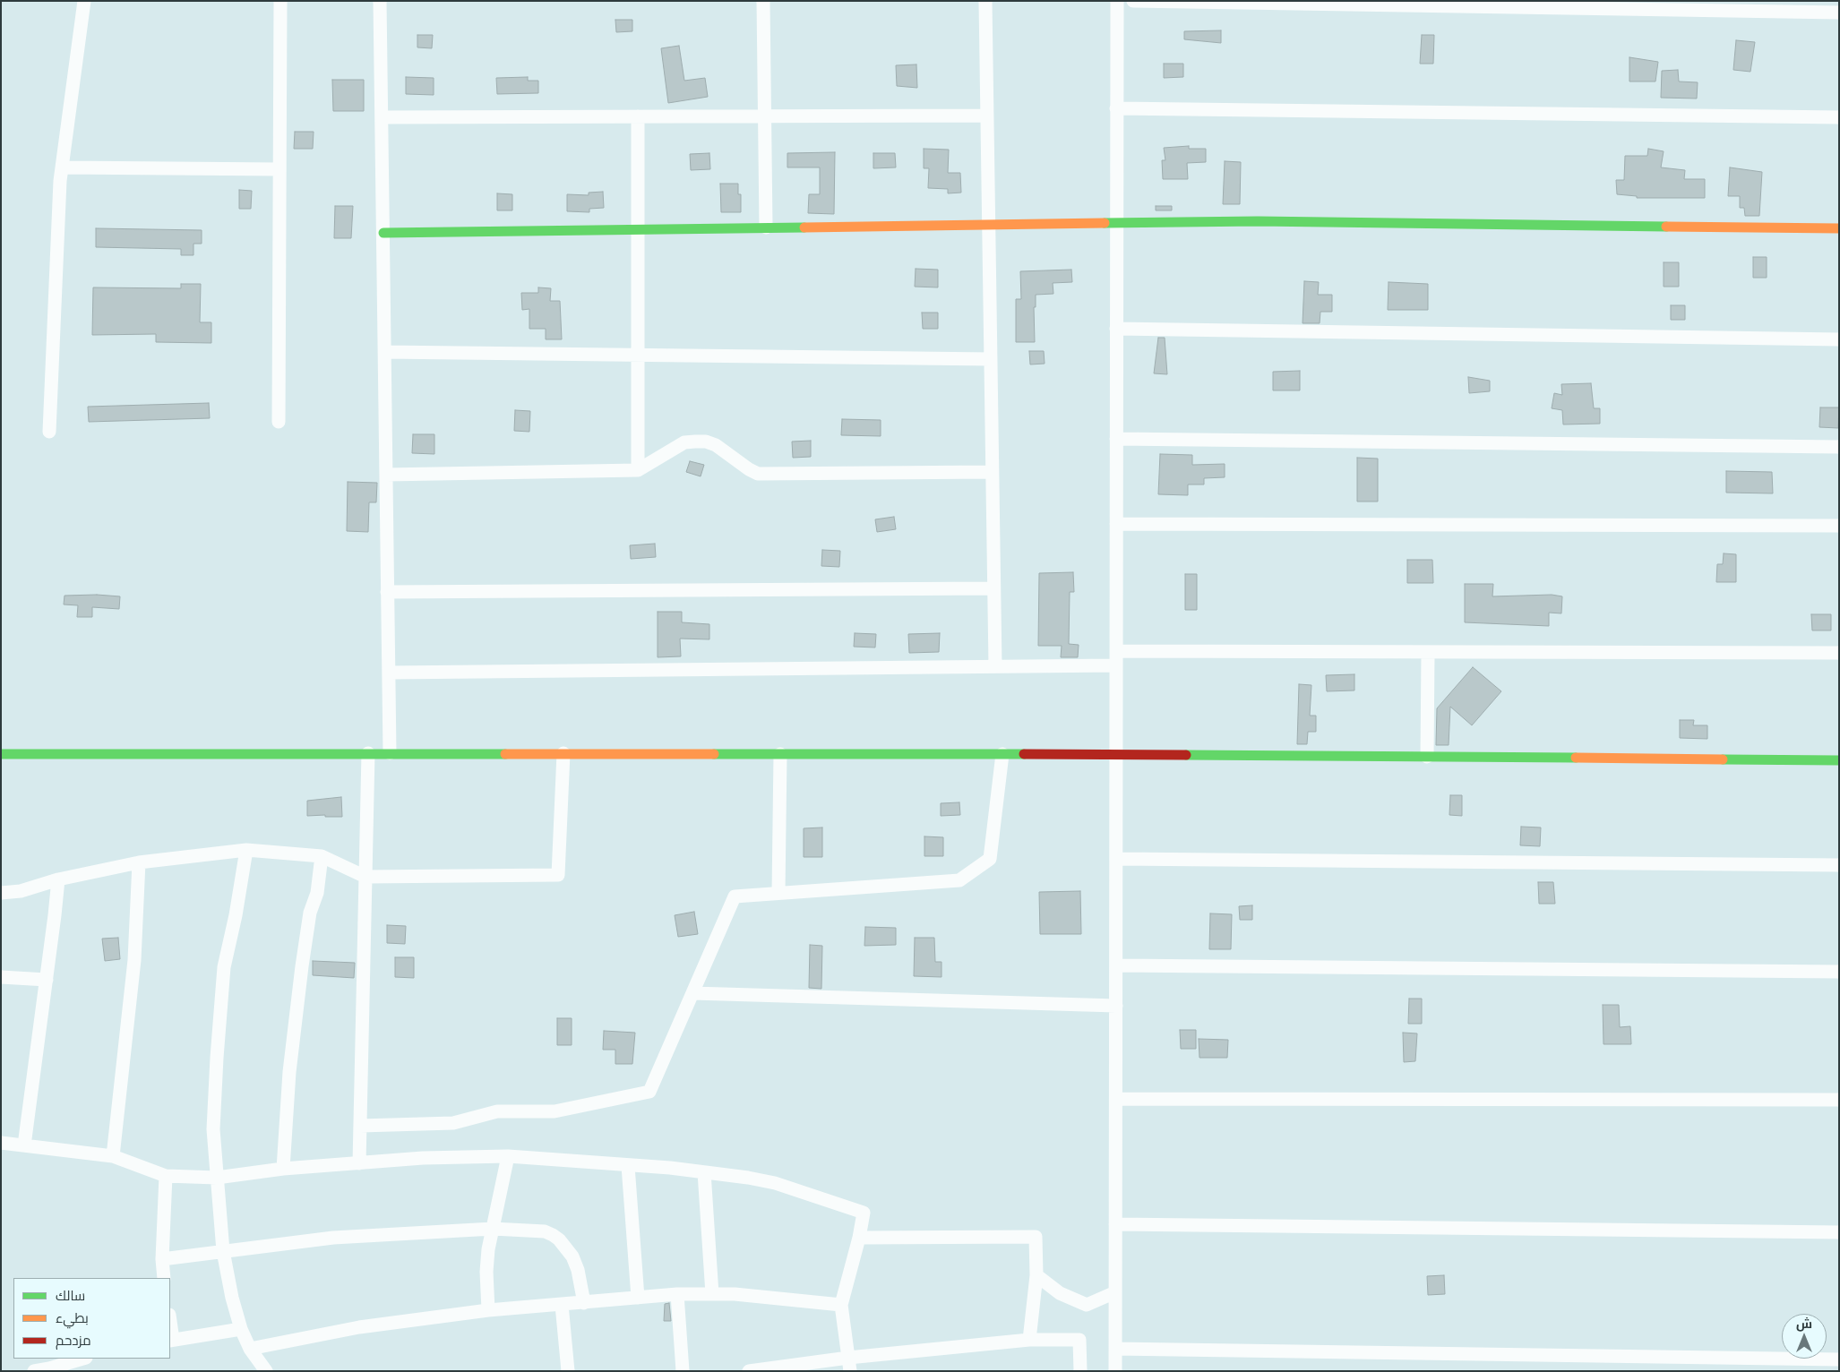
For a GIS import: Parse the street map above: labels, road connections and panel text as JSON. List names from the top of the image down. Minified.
{"legend":["سالك","بطيء","مزدحم"],"north":"top"}
